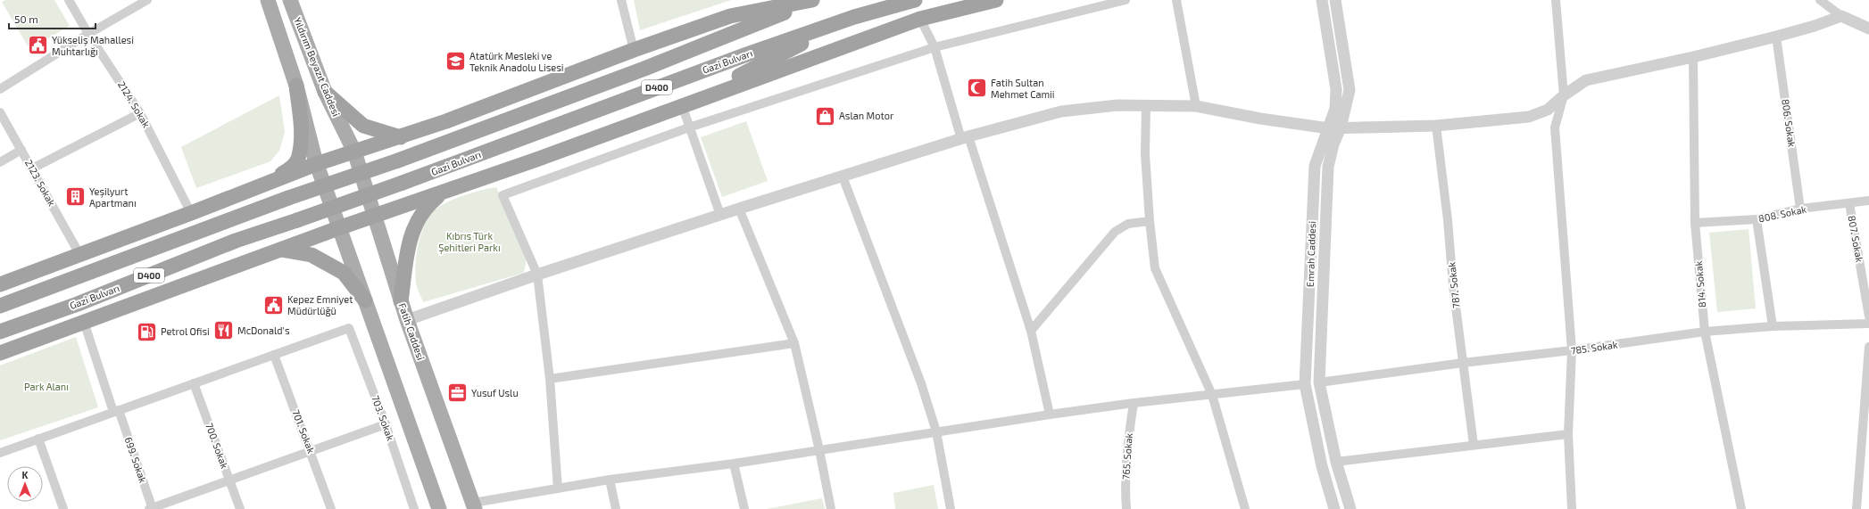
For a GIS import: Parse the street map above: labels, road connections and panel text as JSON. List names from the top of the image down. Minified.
{"streets":{"highway":["Gazi Bulvarı","D400"],"main road":["Yıldırım Beyazıt Caddesi","Fatih Caddesi"],"street":["2124. Sokak","806. Sokak","2123. Sokak","808. Sokak","807. Sokak","Emrah Caddesi","814. Sokak","787. Sokak","785. Sokak","703. Sokak","701. Sokak","700. Sokak","765. Sokak","699. Sokak"]},"crossings":[["Yıldırım Beyazıt Caddesi","Fatih Caddesi"],["806. Sokak","808. Sokak"],["808. Sokak","807. Sokak"],["808. Sokak","814. Sokak"],["Emrah Caddesi","785. Sokak"],["814. Sokak","785. Sokak"],["787. Sokak","785. Sokak"],["703. Sokak","701. Sokak"]],"parks":["Kıbrıs Türk Şehitleri Parkı","Park Alanı"],"places":{"public building":["Yükseliş Mahallesi Muhtarlığı","Kepez Emniyet Müdürlüğü"],"school or university":["Atatürk Mesleki ve Teknik Anadolu Lisesi"],"mosque":["Fatih Sultan Mehmet Camii"],"shop":["Aslan Motor"],"building":["Yeşilyurt Apartmanı"],"restaurant":["McDonald's"],"fuel station":["Petrol Ofisi"],"office":["Yusuf Uslu"]},"scale_bar":"50 m","north":"top"}
